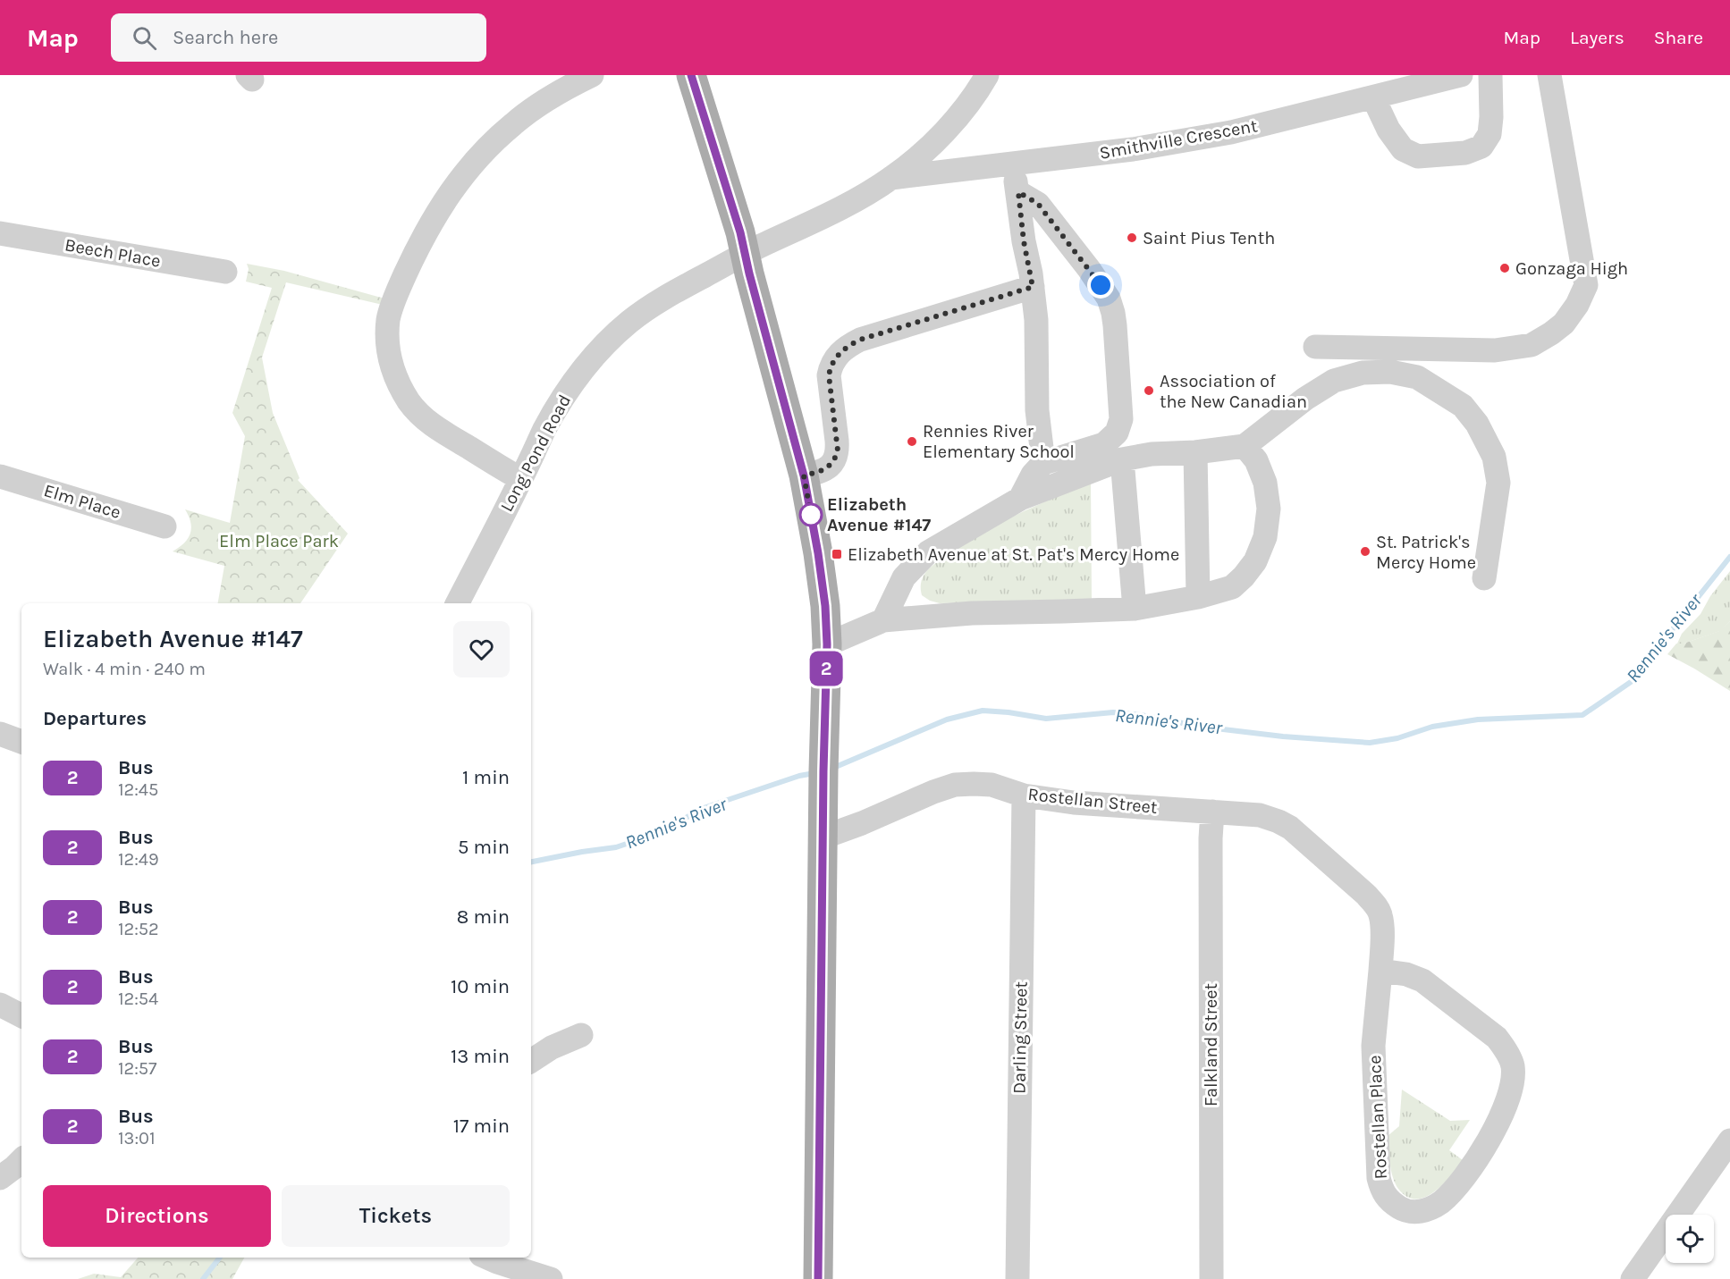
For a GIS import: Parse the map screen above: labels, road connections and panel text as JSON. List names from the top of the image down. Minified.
{"streets":{"street":["Smithville Crescent","Beech Place","Long Pond Road","Elm Place","Rostellan Street","Darling Street","Falkland Street","Rostellan Place"]},"crossings":[["Smithville Crescent","Long Pond Road"],["Rostellan Street","Darling Street"],["Rostellan Street","Falkland Street"],["Rostellan Street","Rostellan Place"],["Falkland Street","Rostellan Place"]],"water":["Rennie's River"],"parks":["Elm Place Park"],"places":{"other":["Saint Pius Tenth","Gonzaga High","Association of the New Canadian","Rennies River Elementary School","Elizabeth Avenue #147","St. Patrick's Mercy Home"],"transit":["Elizabeth Avenue at St. Pat's Mercy Home"]},"lines":["bus line 2"],"page":{"header":"Map","search":"Search here","nav":["Map","Layers","Share"],"on_map":"2","heading":[["Elizabeth Avenue #147","Walk · 4 min · 240 m"],"Departures"],"list":[{"mark":"2","name":"Bus","note":"12:45","value":"1 min"},{"mark":"2","name":"Bus","note":"12:49","value":"5 min"},{"mark":"2","name":"Bus","note":"12:52","value":"8 min"},{"mark":"2","name":"Bus","note":"12:54","value":"10 min"},{"mark":"2","name":"Bus","note":"12:57","value":"13 min"},{"mark":"2","name":"Bus","note":"13:01","value":"17 min"}],"buttons":["Directions","Tickets"]}}
